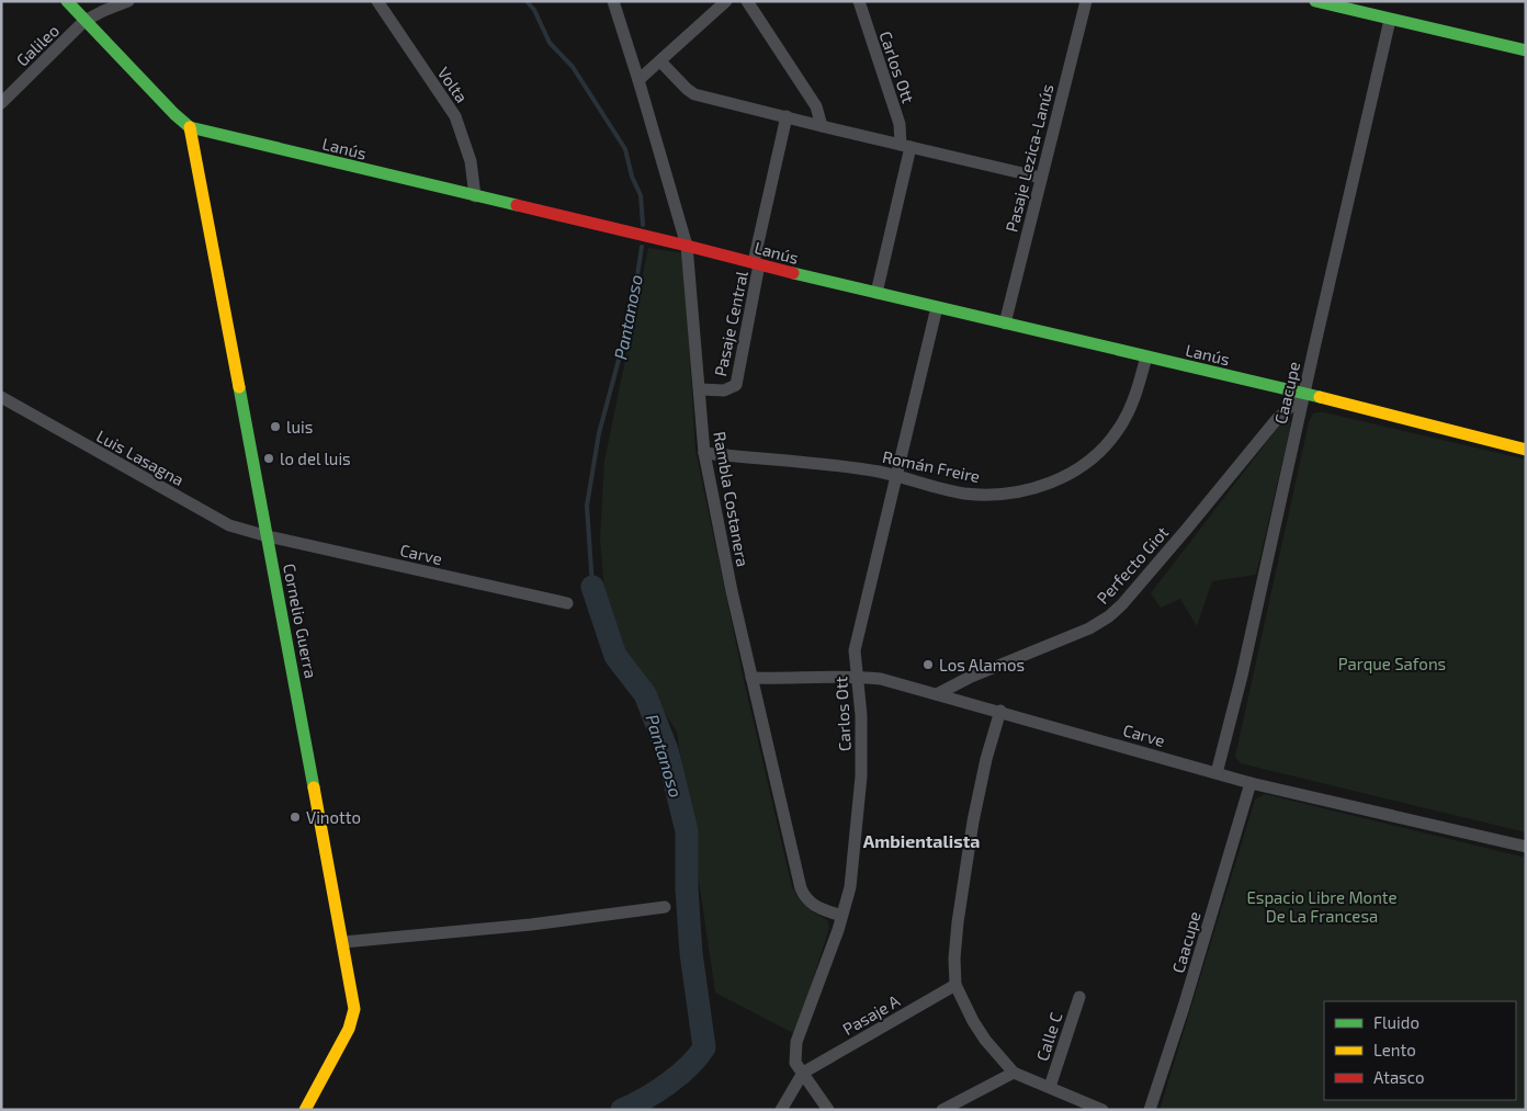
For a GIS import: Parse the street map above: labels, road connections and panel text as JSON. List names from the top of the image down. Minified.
{"streets":{"street":["Galileo","Carlos Ott","Volta","Lanús","Pasaje Lezica-Lanús","Pasaje Central","Caacupe","Luis Lasagna","Román Freire","Rambla Costanera","Carve","Perfecto Giot","Cornelio Guerra","Pasaje A","Calle C"]},"crossings":[["Galileo","Lanús"],["Carlos Ott","Lanús"],["Carlos Ott","Román Freire"],["Carlos Ott","Rambla Costanera"],["Carlos Ott","Carve"],["Carlos Ott","Pasaje A"],["Volta","Lanús"],["Lanús","Pasaje Lezica-Lanús"],["Lanús","Pasaje Central"],["Lanús","Caacupe"],["Lanús","Román Freire"],["Lanús","Rambla Costanera"],["Lanús","Perfecto Giot"],["Lanús","Cornelio Guerra"],["Pasaje Central","Rambla Costanera"],["Caacupe","Carve"],["Caacupe","Perfecto Giot"],["Luis Lasagna","Carve"],["Luis Lasagna","Cornelio Guerra"],["Román Freire","Rambla Costanera"],["Rambla Costanera","Carve"],["Carve","Perfecto Giot"],["Carve","Cornelio Guerra"]],"districts":["Ambientalista"],"water":["Pantanoso"],"parks":["Parque Safons","Espacio Libre Monte De La Francesa"],"places":["luis","lo del luis","Los Alamos","Vinotto"],"legend":["Fluido","Lento","Atasco"]}
